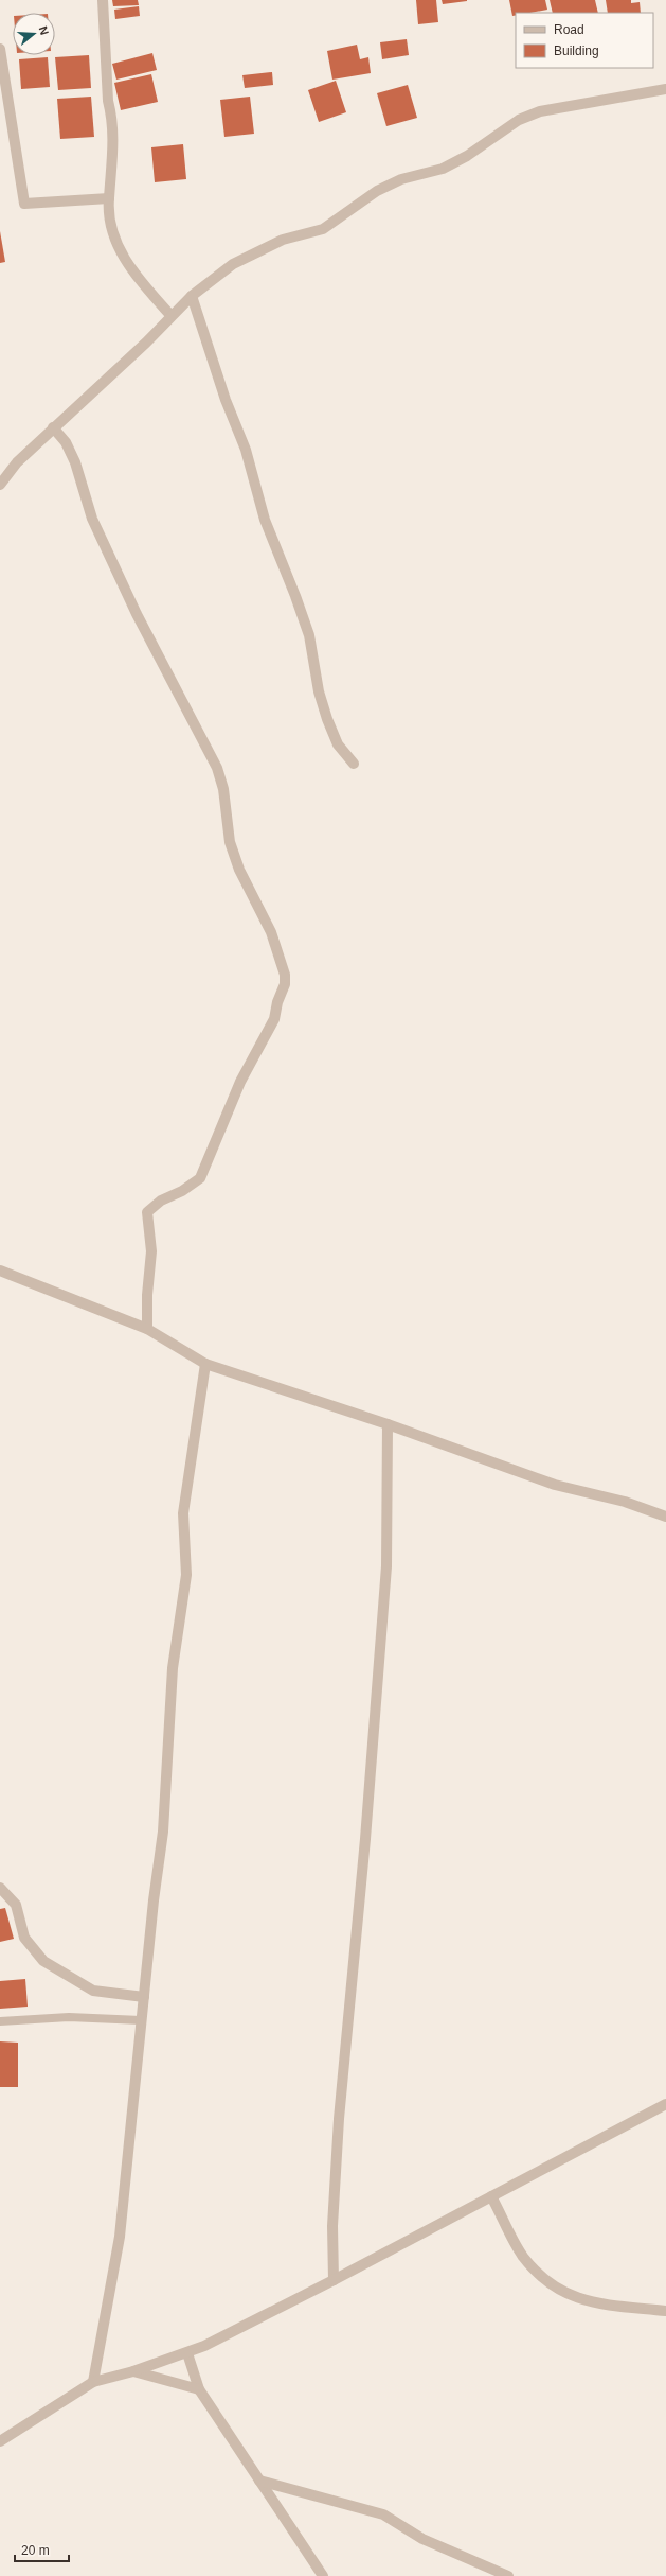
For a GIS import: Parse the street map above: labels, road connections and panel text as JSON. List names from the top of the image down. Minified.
{"legend":["Road","Building"],"scale_bar":"20 m","north":"right"}
